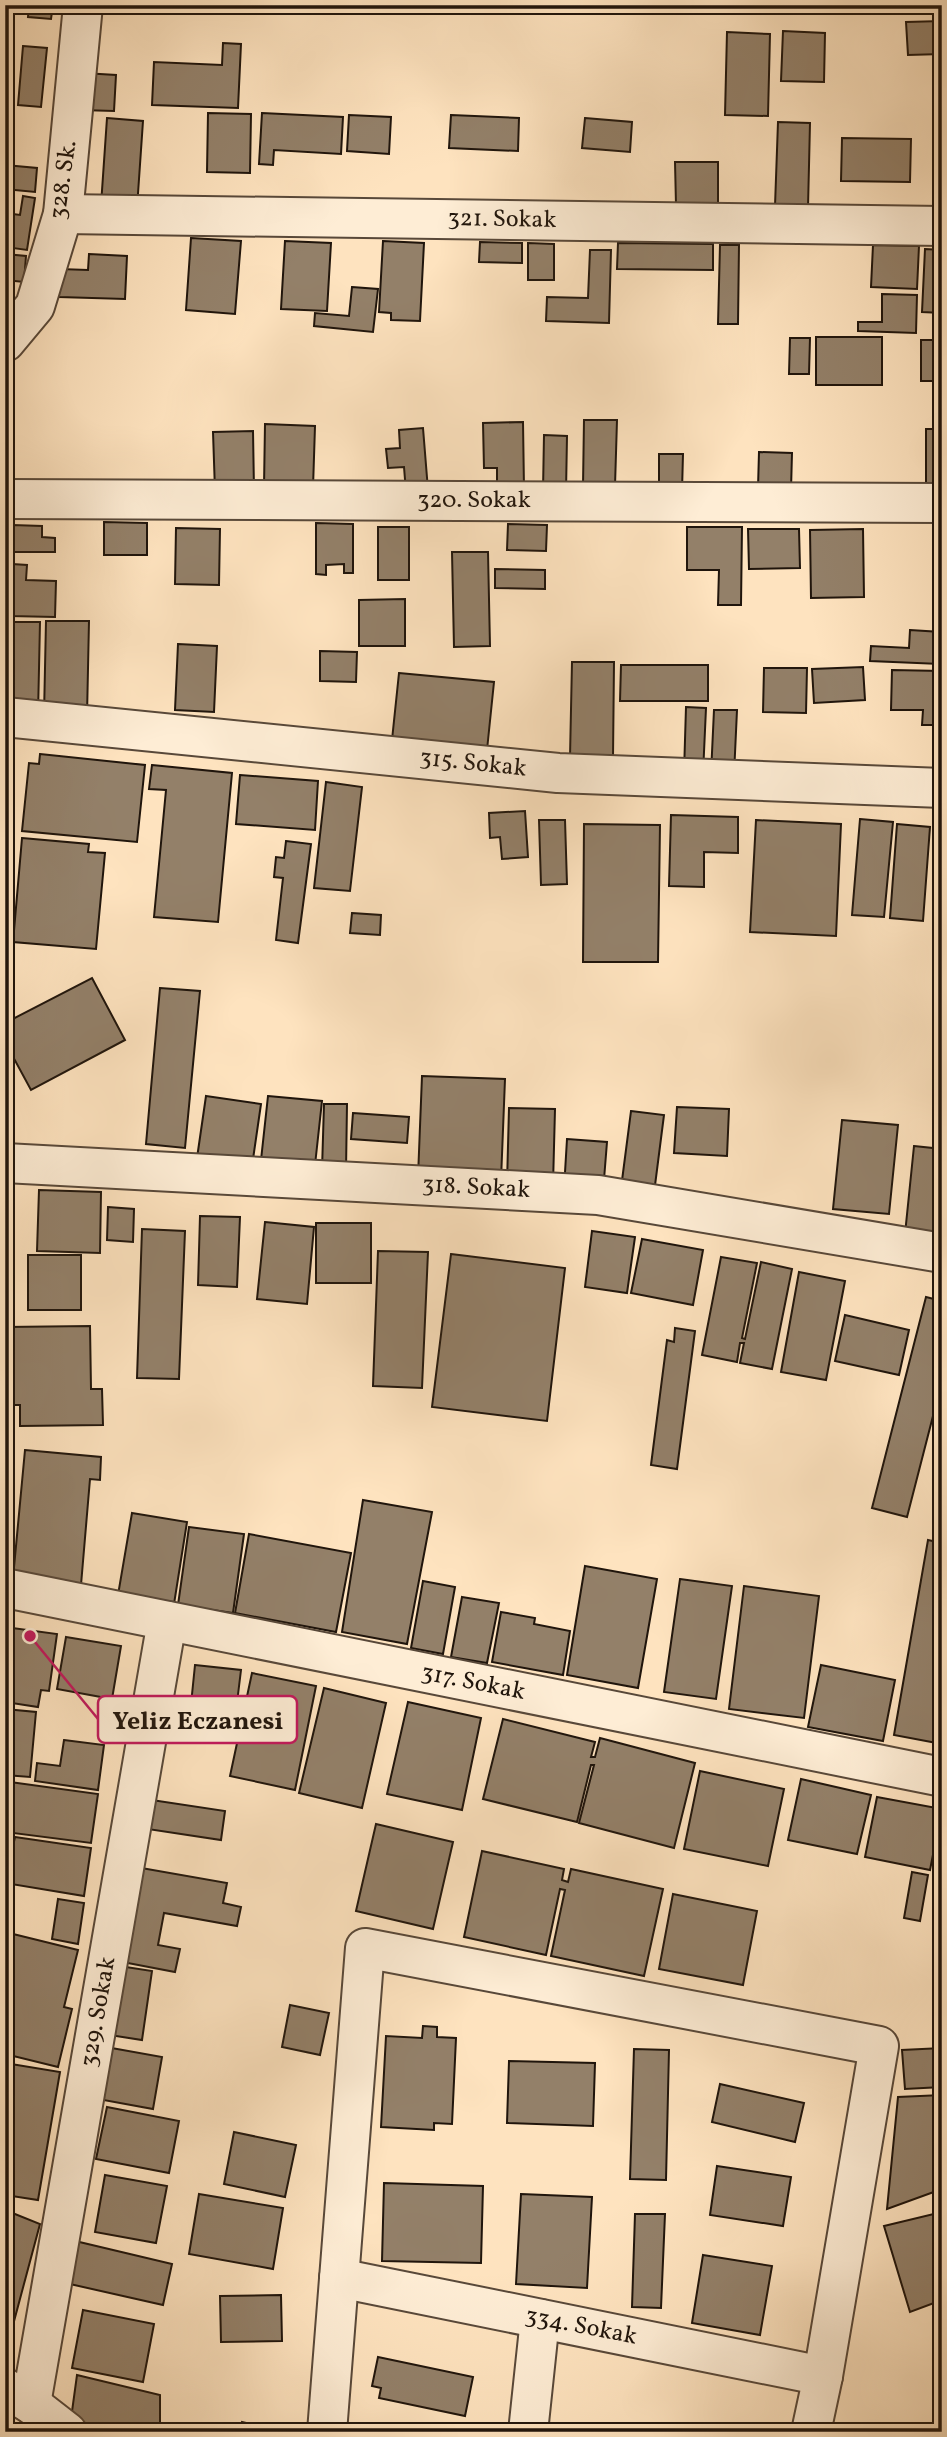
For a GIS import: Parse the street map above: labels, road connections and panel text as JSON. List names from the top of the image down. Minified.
{"streets":{"street":["328. Sk.","321. Sokak","320. Sokak","315. Sokak","318. Sokak","317. Sokak","329. Sokak","334. Sokak"]},"crossings":[["328. Sk.","321. Sokak"],["317. Sokak","329. Sokak"]],"places":["Yeliz Eczanesi"]}
